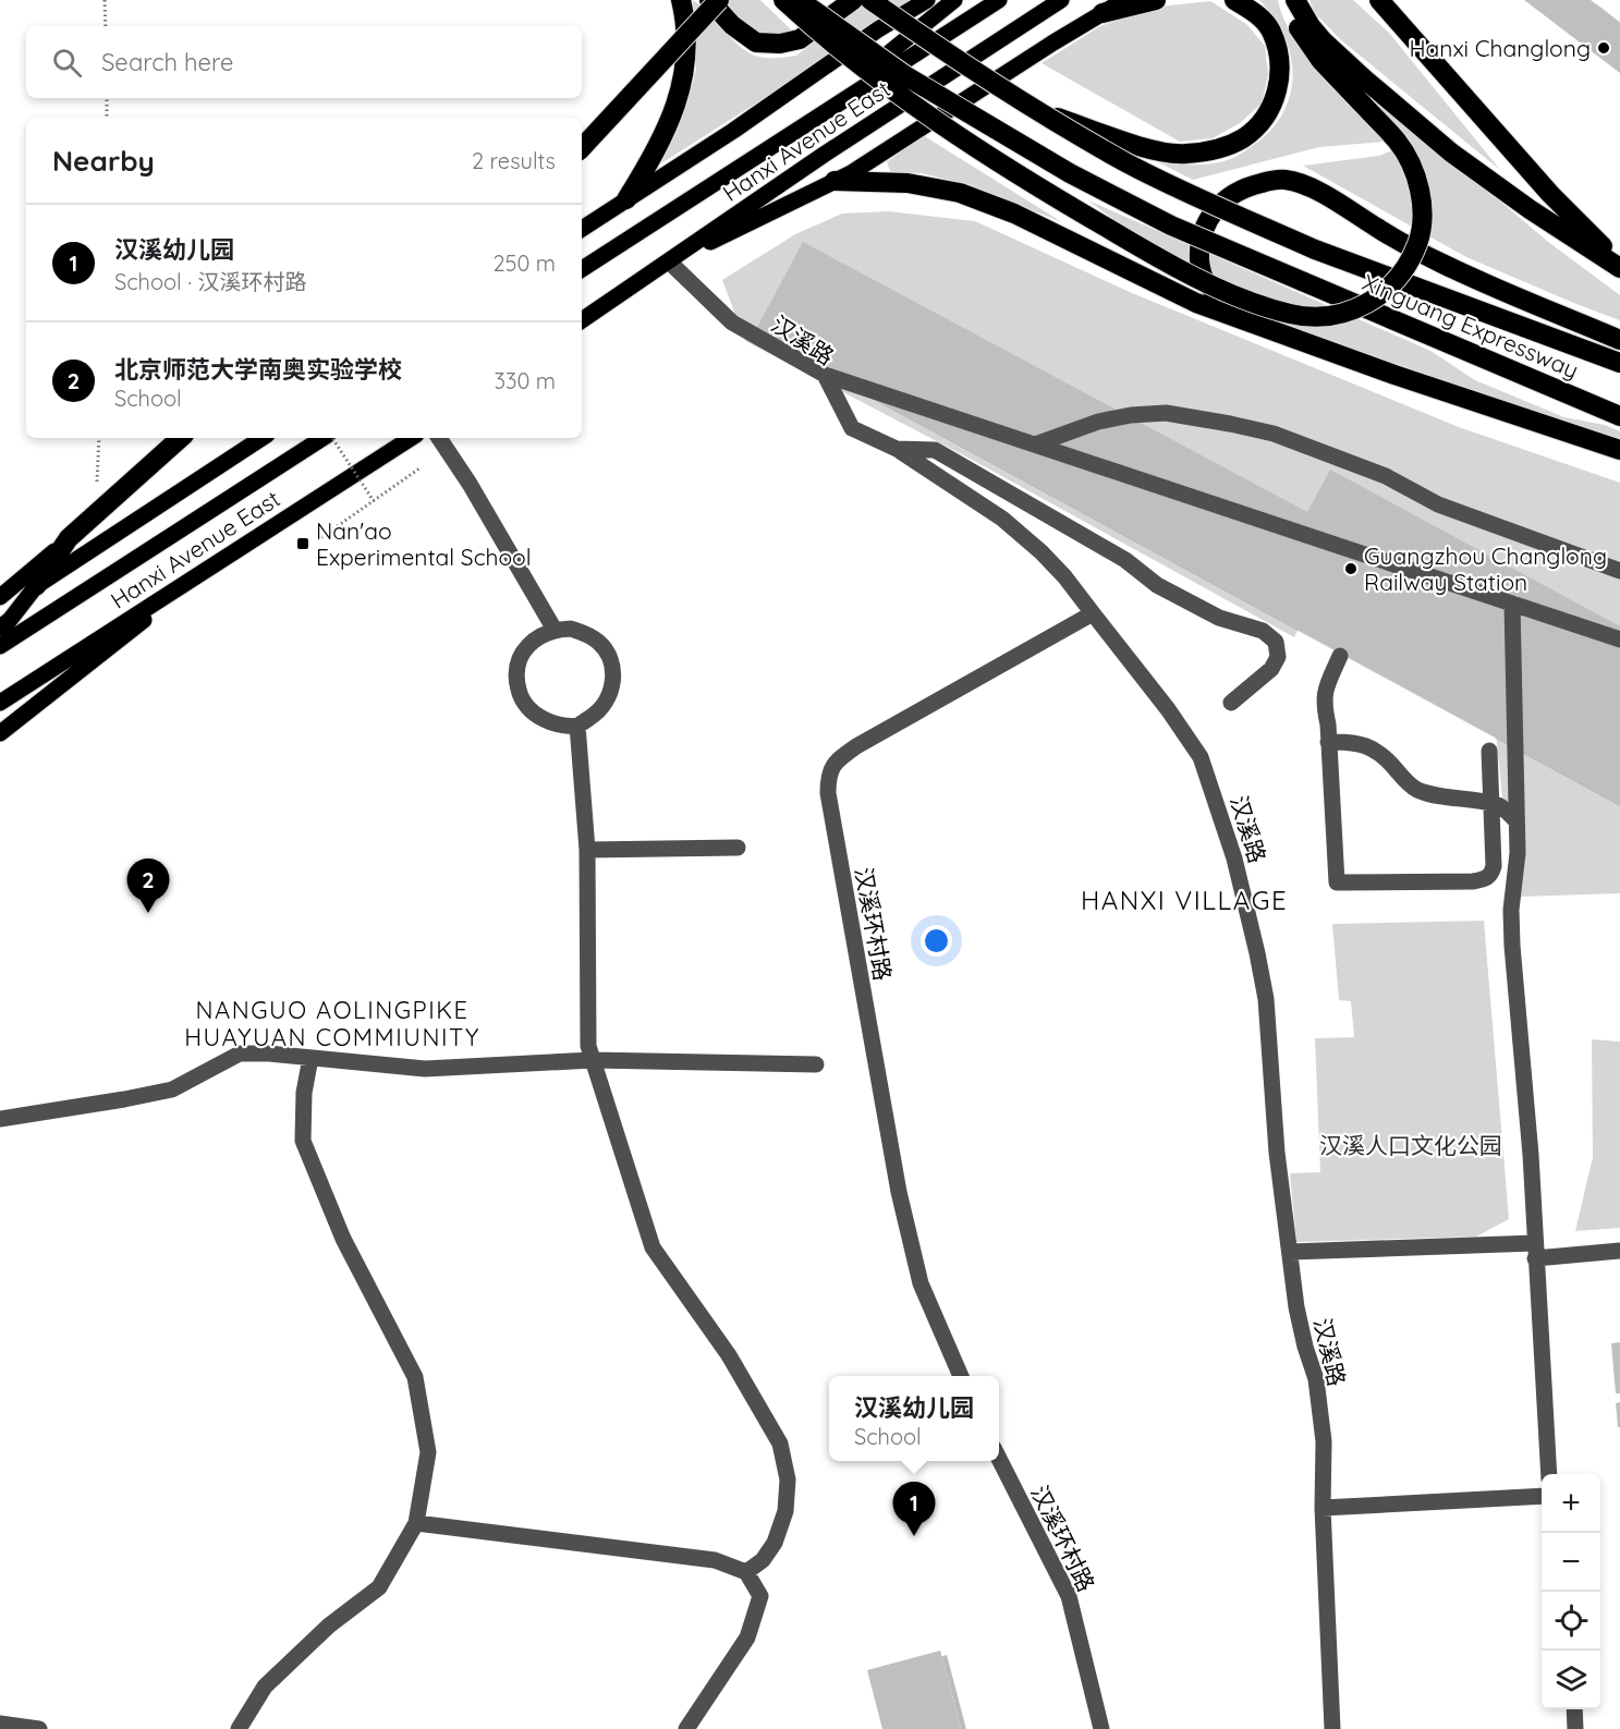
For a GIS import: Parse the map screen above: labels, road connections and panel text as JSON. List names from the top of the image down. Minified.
{"streets":{"highway":["Xinguang Expressway"],"main road":["Hanxi Avenue East"],"street":["汉溪路","汉溪环村路"]},"crossings":[["Hanxi Avenue East","汉溪路"],["汉溪路","汉溪环村路"]],"districts":["HANXI VILLAGE","NANGUO AOLINGPIKE HUAYUAN COMMIUNITY"],"parks":["汉溪人口文化公园"],"places":{"other":["Hanxi Changlong","Guangzhou Changlong Railway Station"],"transit":["Nan'ao Experimental School"]},"page":{"search":"Search here","heading":["Nearby","2 results"],"list":[{"mark":"1","name":"汉溪幼儿园","note":"School · 汉溪环村路","value":"250 m"},{"mark":"2","name":"北京师范大学南奥实验学校","note":"School","value":"330 m"}],"pins":["2","1"],"popup":["汉溪幼儿园","School"],"map_buttons":["+","−"]}}
